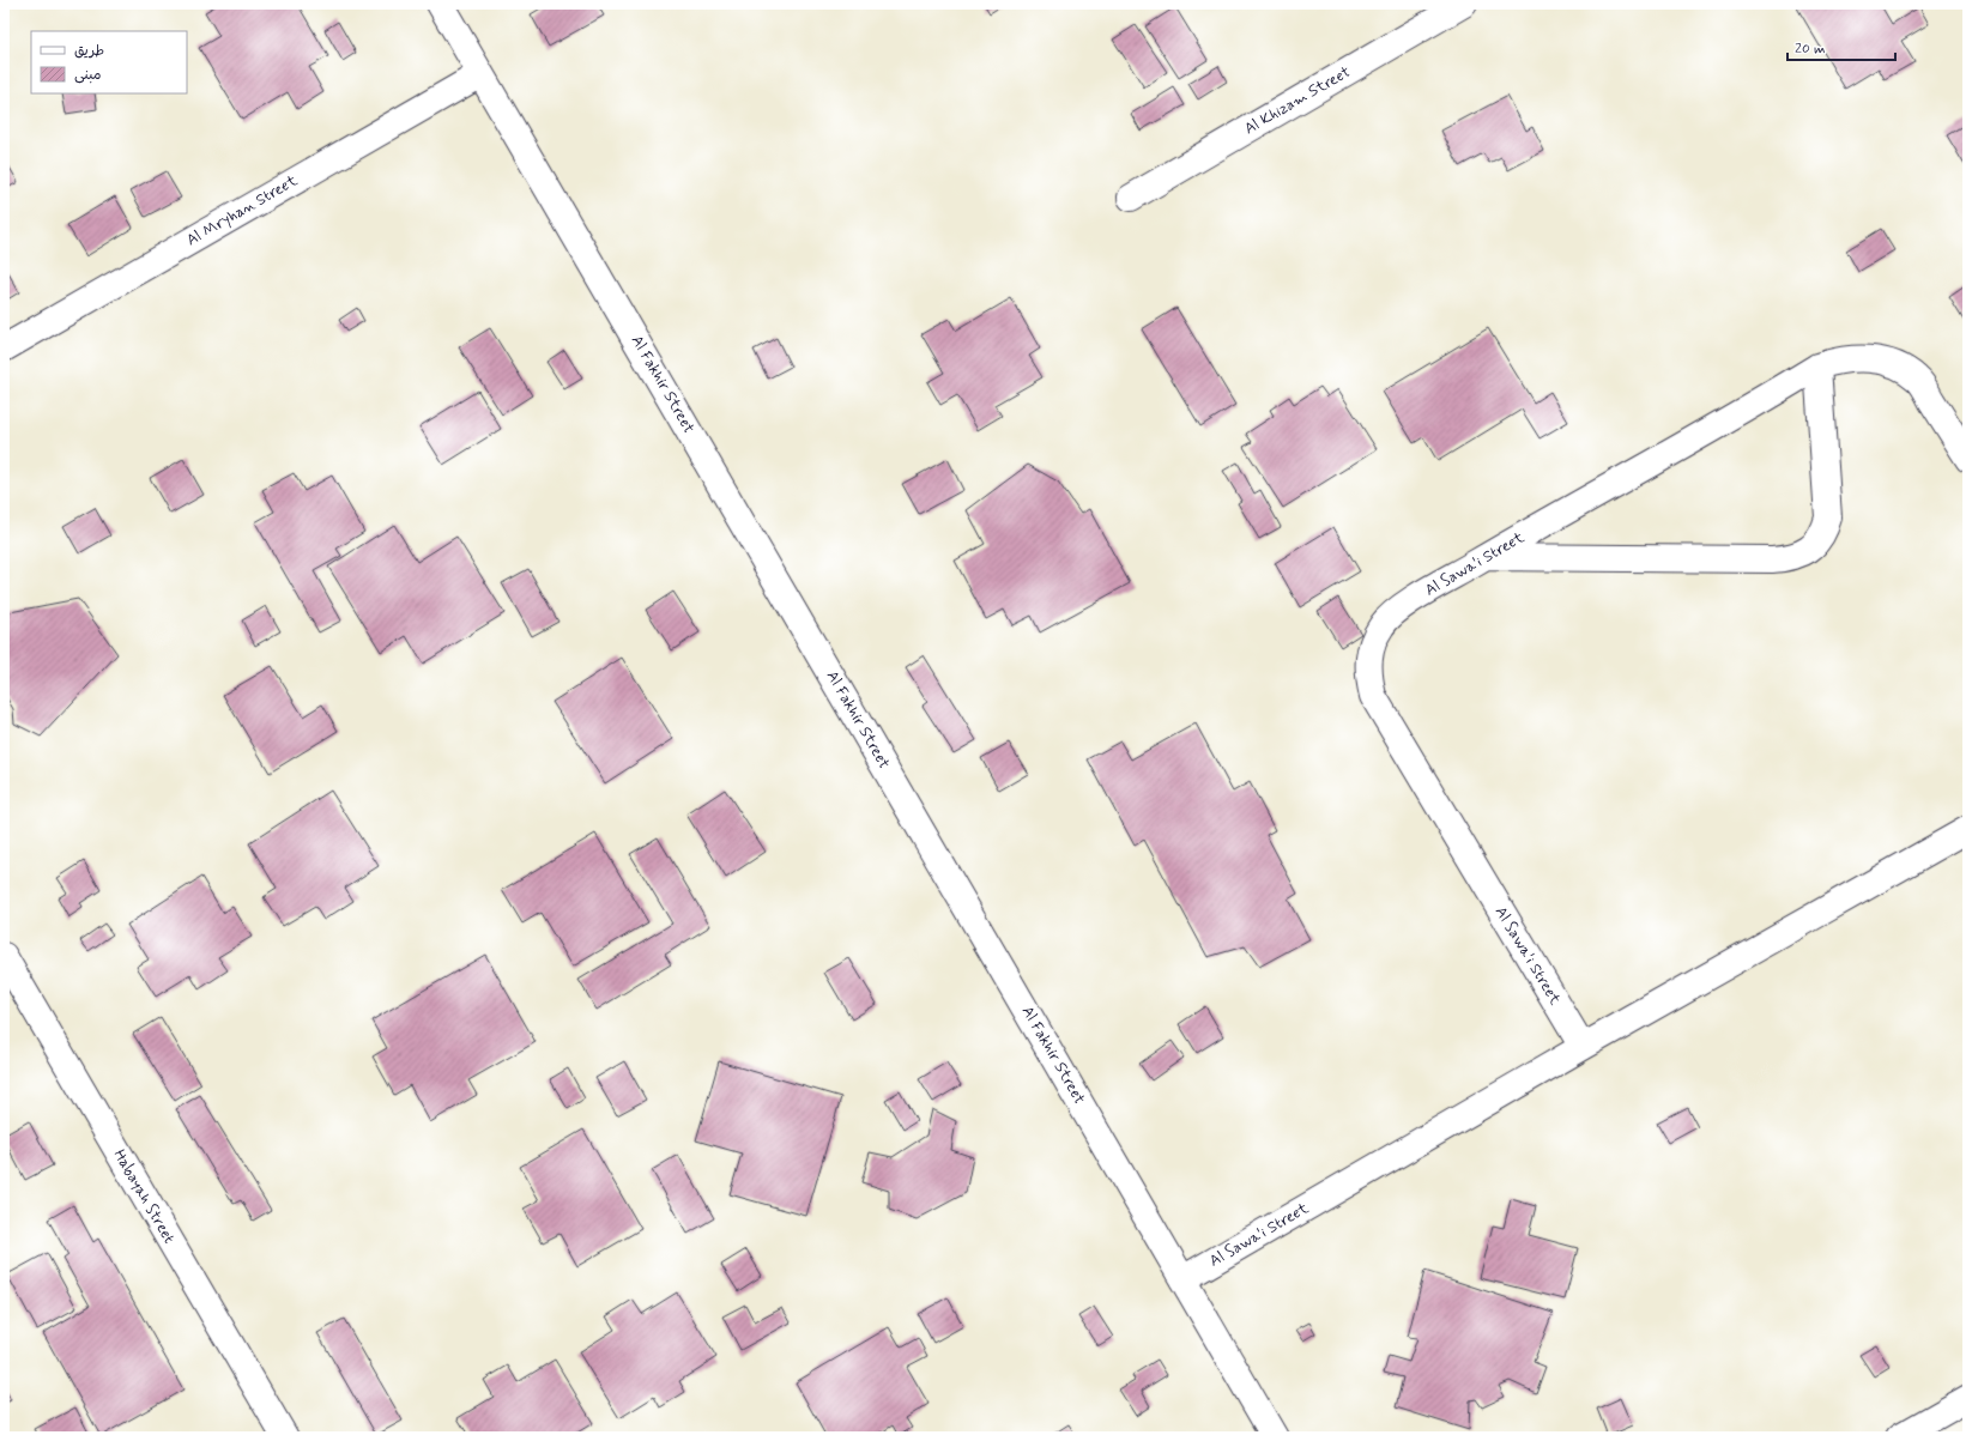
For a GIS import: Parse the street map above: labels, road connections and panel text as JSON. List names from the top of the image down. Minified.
{"streets":{"street":["Al Khizam Street","Al Mryhan Street","Al Fakhir Street","Al Sawa'i Street","Habayah Street"]},"crossings":[["Al Mryhan Street","Al Fakhir Street"],["Al Fakhir Street","Al Sawa'i Street"]],"legend":["طريق","مبنى"],"scale_bar":"20 m"}
